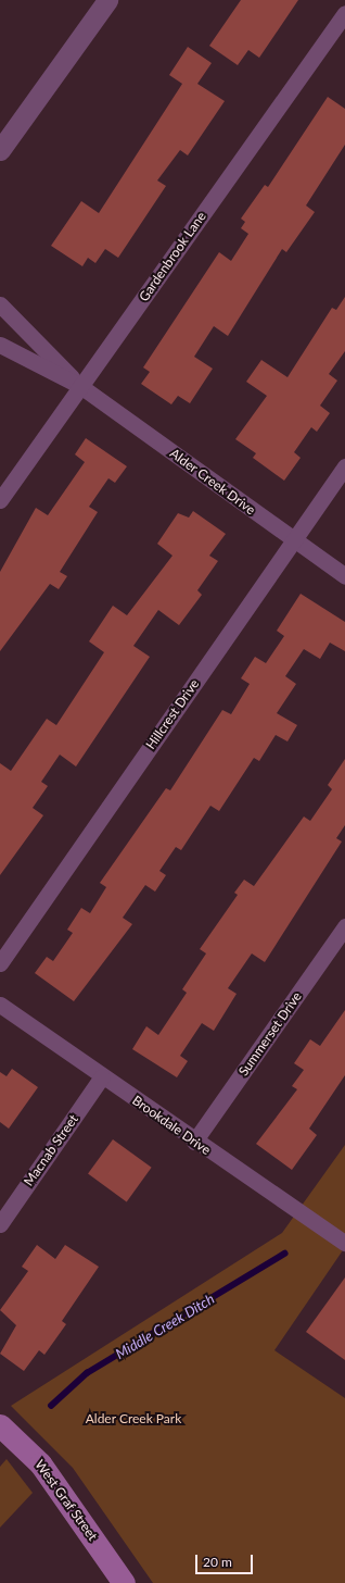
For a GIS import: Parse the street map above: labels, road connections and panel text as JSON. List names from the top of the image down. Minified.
{"streets":{"main road":["West Graf Street"],"street":["Gardenbrook Lane","Alder Creek Drive","Hillcrest Drive","Summerset Drive","Brookdale Drive","Macnab Street"]},"crossings":[["Gardenbrook Lane","Alder Creek Drive"],["Alder Creek Drive","Hillcrest Drive"],["Summerset Drive","Brookdale Drive"],["Brookdale Drive","Macnab Street"]],"water":["Middle Creek Ditch"],"parks":["Alder Creek Park"],"scale_bar":"20 m"}
